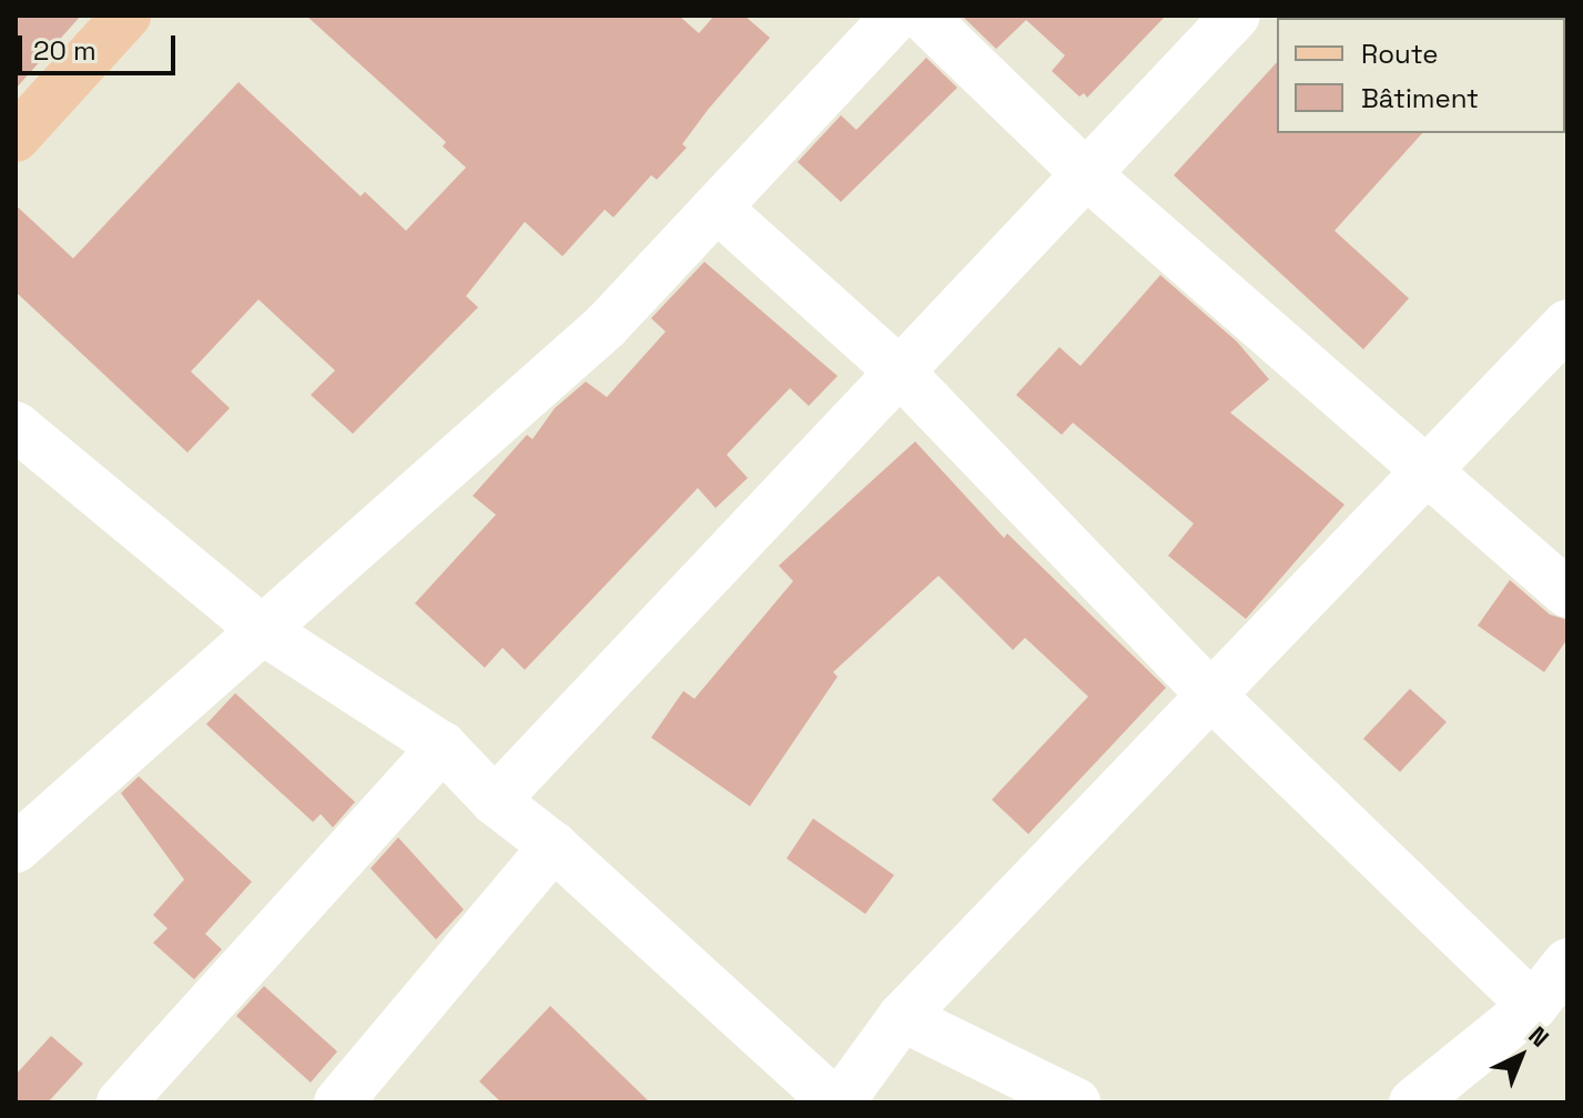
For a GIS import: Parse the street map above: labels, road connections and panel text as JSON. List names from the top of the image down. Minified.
{"legend":["Route","Bâtiment"],"scale_bar":"20 m","north":"top right"}
